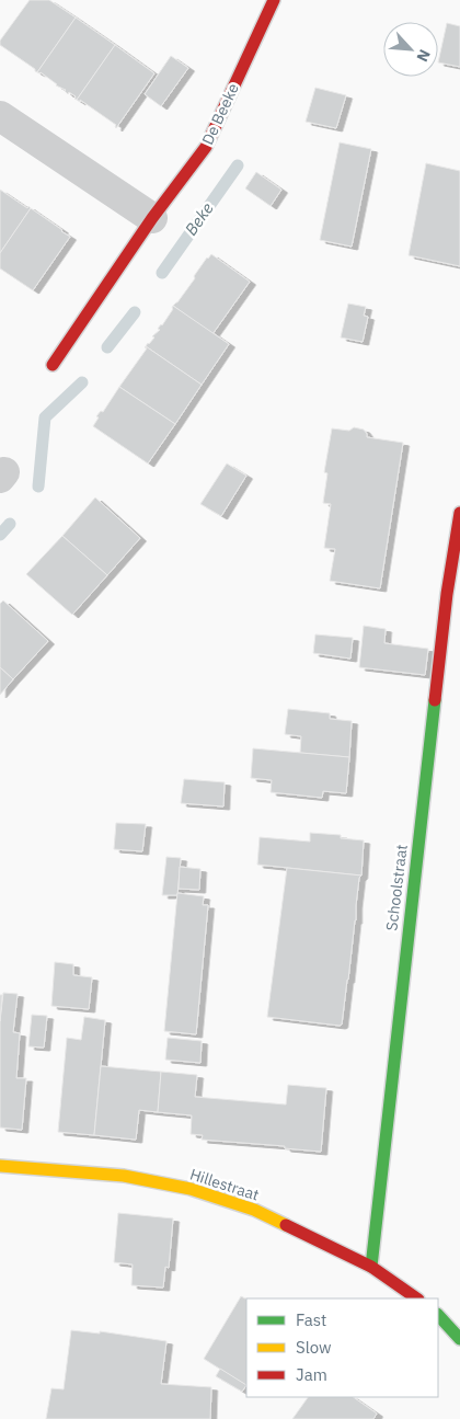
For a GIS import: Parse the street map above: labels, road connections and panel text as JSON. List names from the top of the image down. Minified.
{"streets":{"street":["De Beeke","Schoolstraat","Hillestraat"]},"crossings":[["Schoolstraat","Hillestraat"]],"water":["Beke"],"legend":["Fast","Slow","Jam"],"north":"bottom right"}
